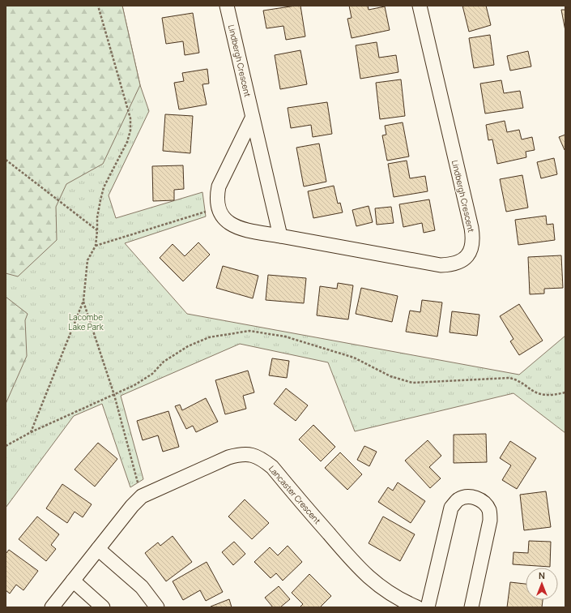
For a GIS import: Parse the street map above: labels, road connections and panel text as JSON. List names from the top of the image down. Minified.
{"streets":{"street":["Lindbergh Crescent","Lancaster Crescent"]},"parks":["Lacombe Lake Park"],"north":"top"}
